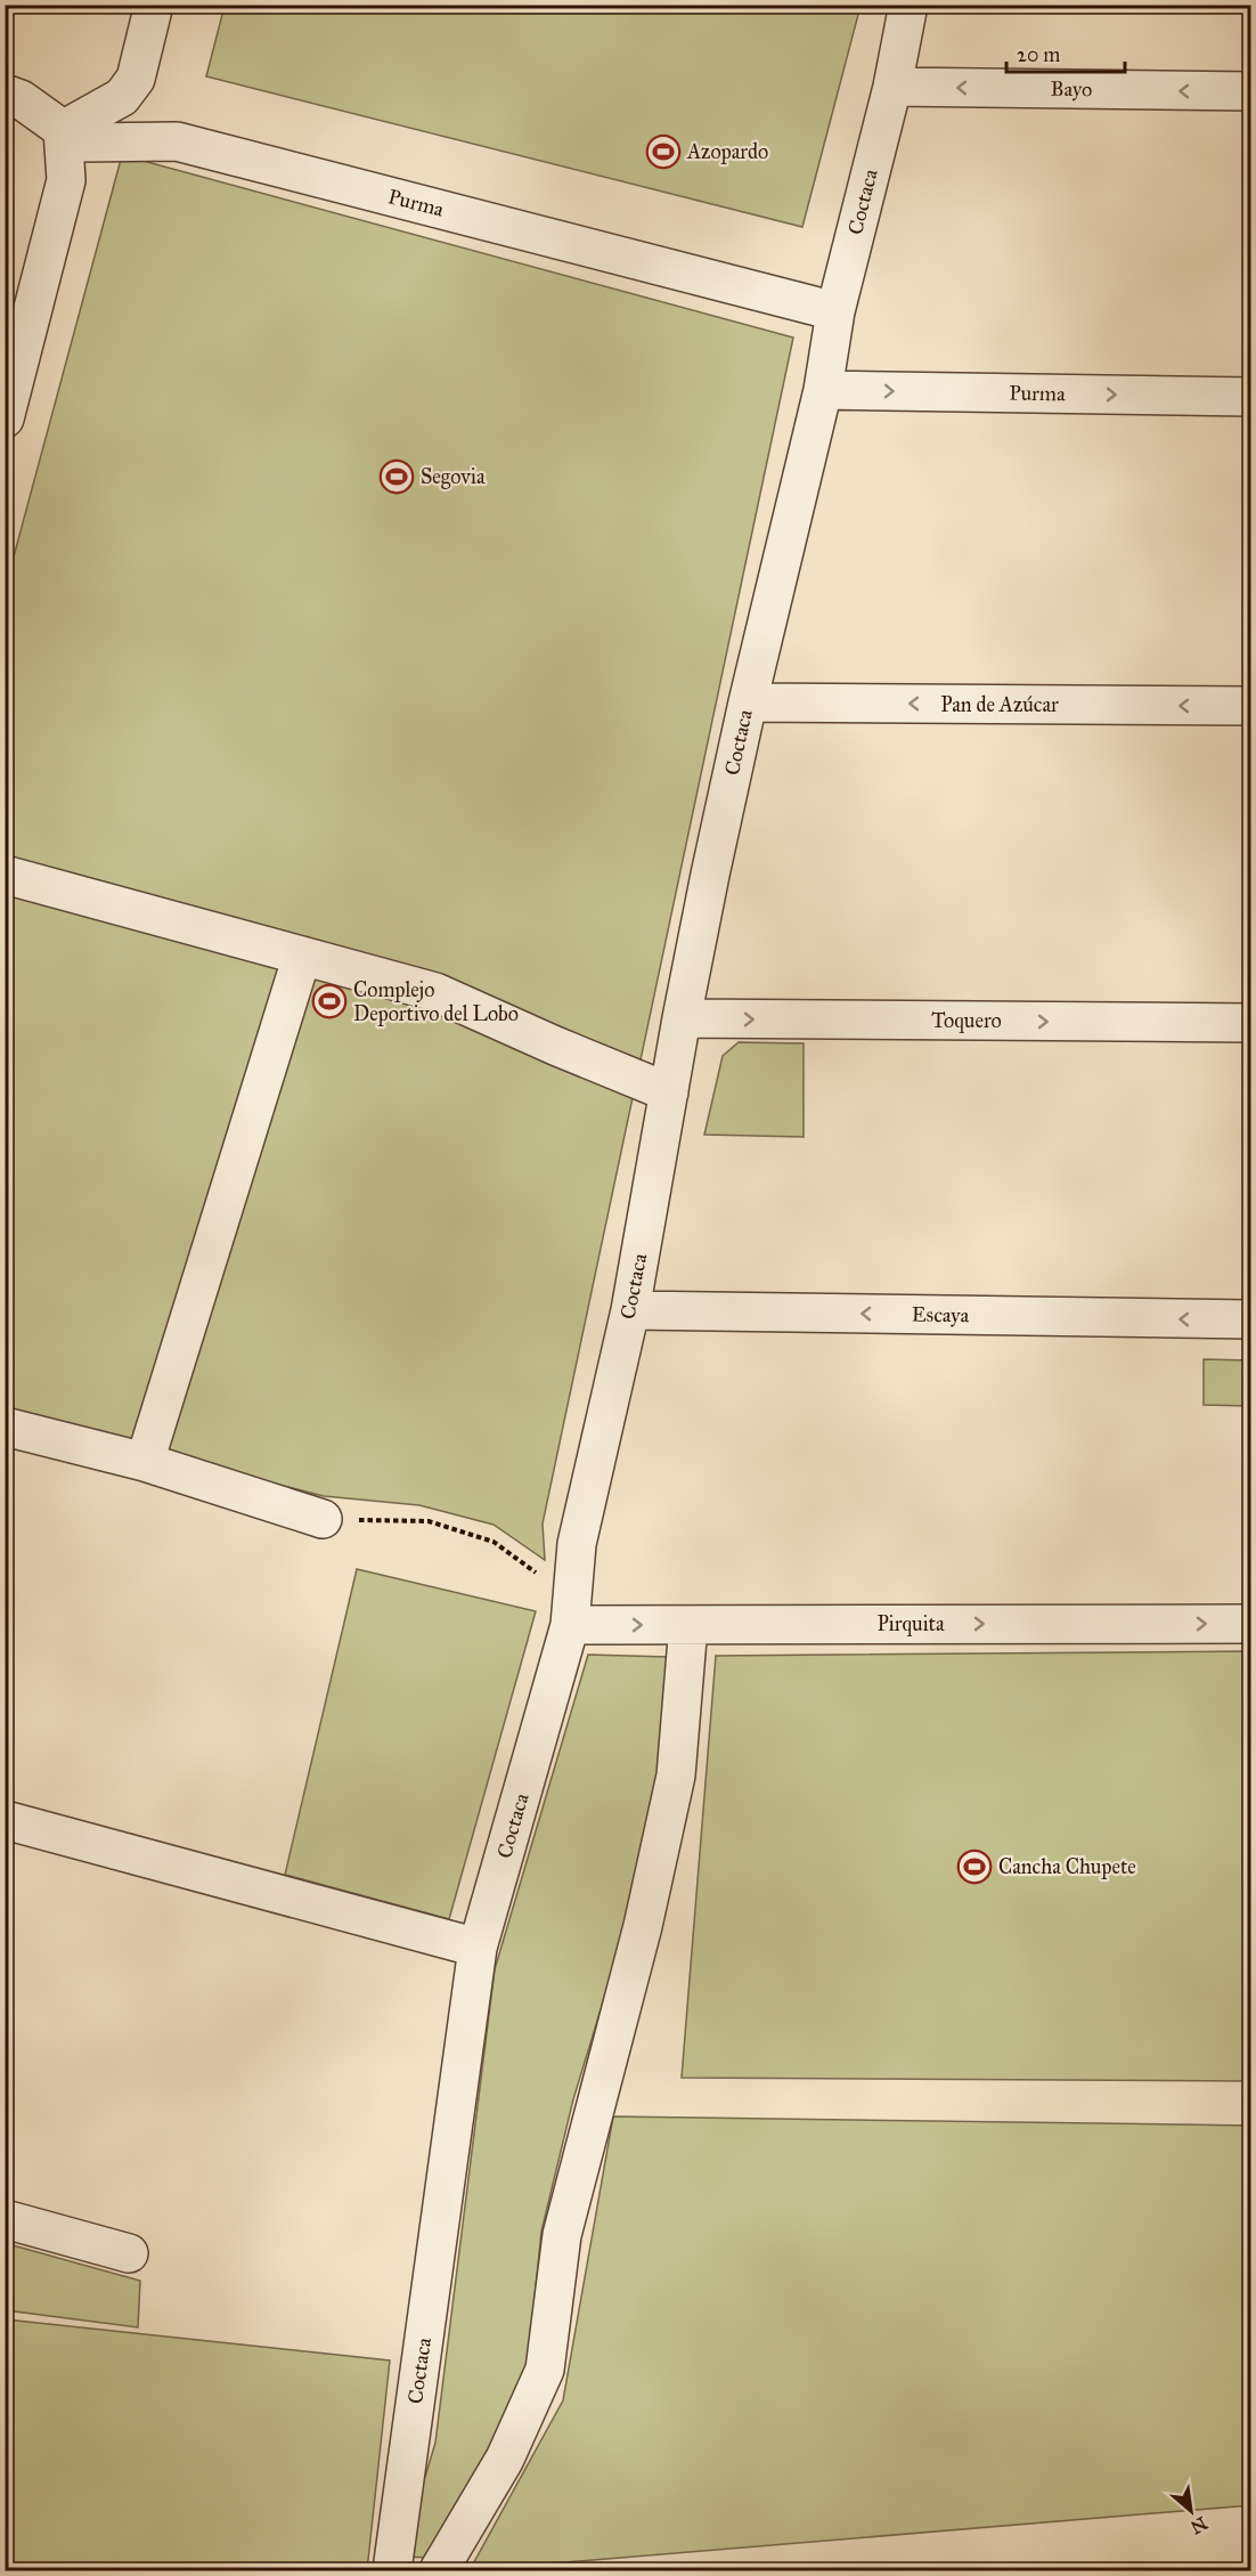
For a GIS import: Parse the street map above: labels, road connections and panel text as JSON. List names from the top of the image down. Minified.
{"streets":{"street":["Bayo","Coctaca","Purma","Pan de Azúcar","Toquero","Escaya","Pirquita"]},"crossings":[["Bayo","Coctaca"],["Coctaca","Purma"],["Coctaca","Pan de Azúcar"],["Coctaca","Toquero"],["Coctaca","Escaya"],["Coctaca","Pirquita"]],"one_way":["Bayo","Pan de Azúcar","Toquero","Escaya","Pirquita"],"places":{"sports":["Azopardo","Segovia","Complejo Deportivo del Lobo","Cancha Chupete"]},"scale_bar":"20 m","north":"bottom right"}
